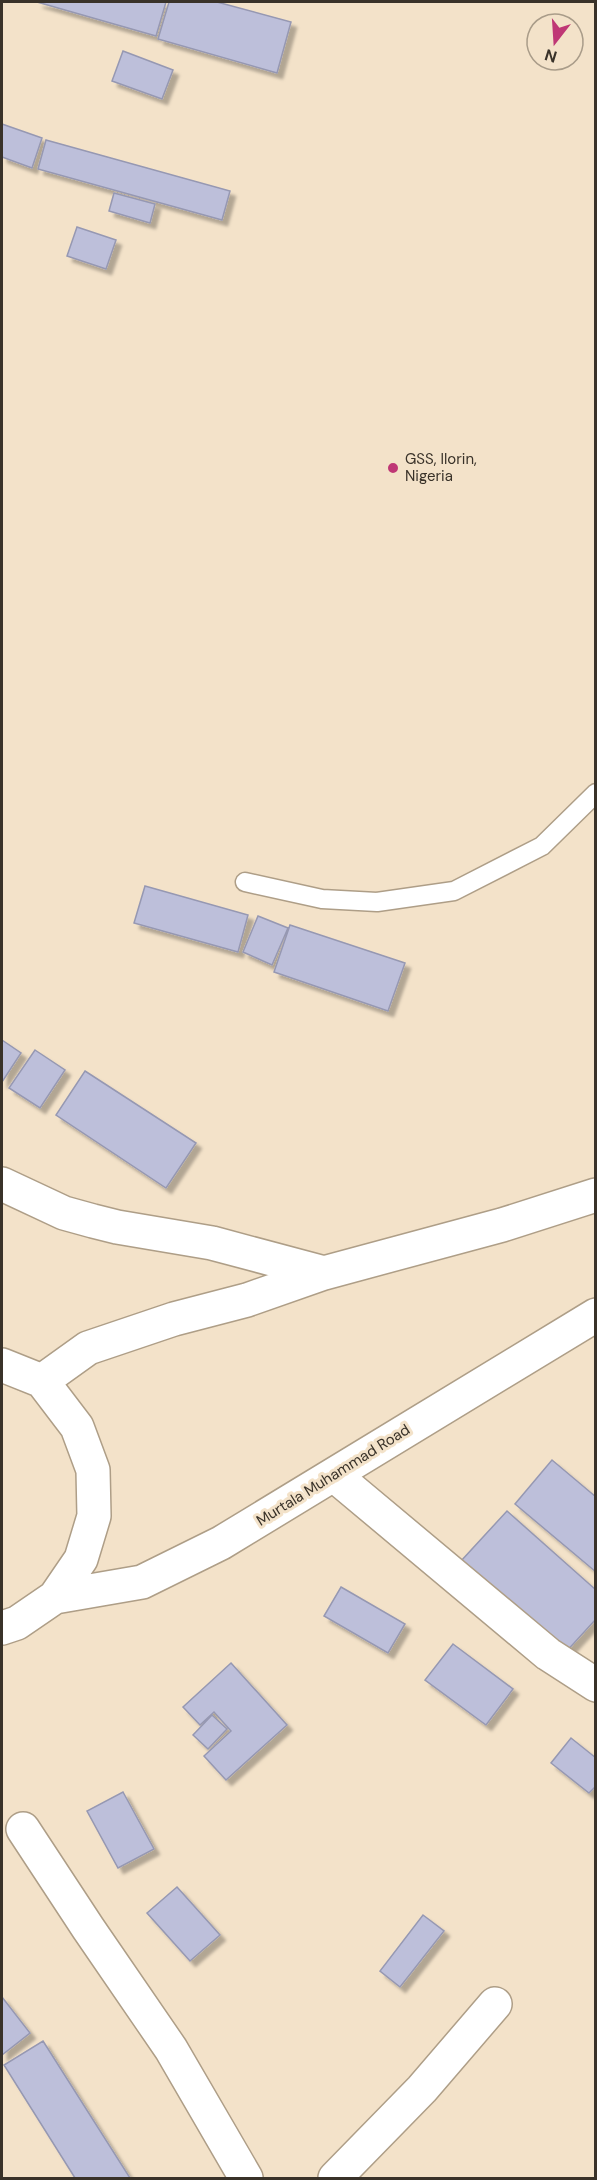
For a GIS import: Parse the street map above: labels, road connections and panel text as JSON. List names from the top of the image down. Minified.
{"streets":{"main road":["Murtala Muhammad Road"]},"places":["GSS, Ilorin, Nigeria"],"north":"bottom"}
